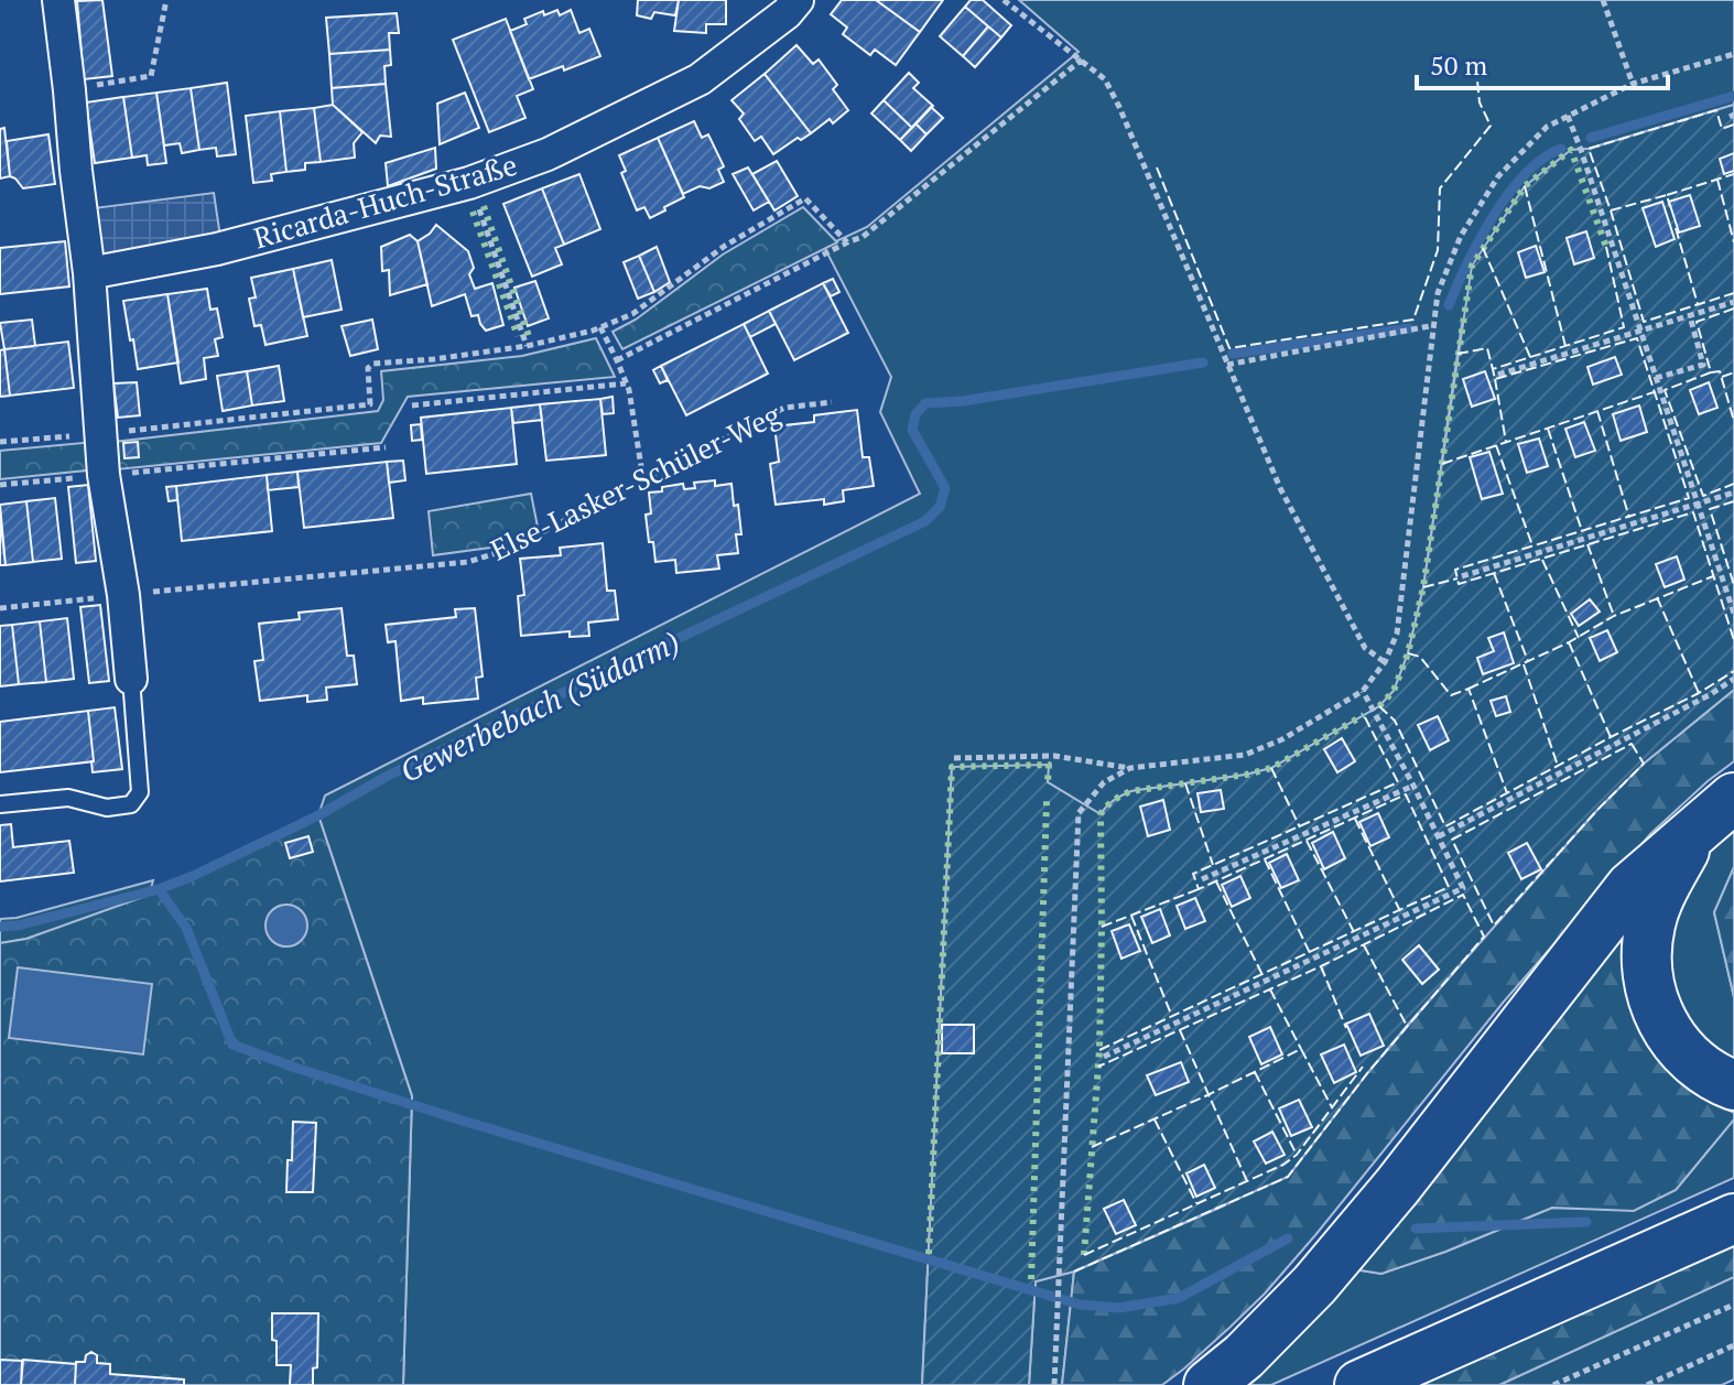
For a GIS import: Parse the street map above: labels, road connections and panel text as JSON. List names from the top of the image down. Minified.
{"streets":{"street":["Ricarda-Huch-Straße"],"path":["Else-Lasker-Schüler-Weg"]},"water":["Gewerbebach (Südarm)"],"scale_bar":"50 m"}
